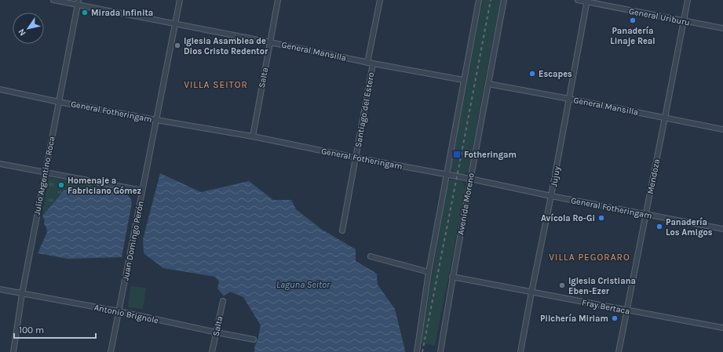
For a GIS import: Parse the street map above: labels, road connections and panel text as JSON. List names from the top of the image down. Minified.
{"streets":{"street":["General Uriburu","General Mansilla","Salta","Santiago del Estero","General Fotheringam","Julio Argentino Roca","Jujuy","Mendoza","Avenida Moreno","Juan Domingo Perón","Fray Bertaca","Antonio Brignole"]},"crossings":[["General Uriburu","Jujuy"],["General Uriburu","Mendoza"],["General Mansilla","Salta"],["General Mansilla","Santiago del Estero"],["General Mansilla","Julio Argentino Roca"],["General Mansilla","Jujuy"],["General Mansilla","Mendoza"],["General Mansilla","Avenida Moreno"],["General Mansilla","Juan Domingo Perón"],["Salta","General Fotheringam"],["Salta","Antonio Brignole"],["Santiago del Estero","General Fotheringam"],["General Fotheringam","Julio Argentino Roca"],["General Fotheringam","Jujuy"],["General Fotheringam","Mendoza"],["General Fotheringam","Avenida Moreno"],["General Fotheringam","Juan Domingo Perón"],["Julio Argentino Roca","Antonio Brignole"],["Jujuy","Fray Bertaca"],["Mendoza","Fray Bertaca"],["Avenida Moreno","Fray Bertaca"],["Juan Domingo Perón","Antonio Brignole"]],"districts":["VILLA SEITOR","VILLA PEGORARO"],"water":["Laguna Seitor"],"places":{"other":["Mirada infinita","Panadería Linaje Real","Iglesia Asamblea de Dios Cristo Redentor","Escapes","Homenaje a Fabriciano Gómez","Avícola Ro-Gi","Panadería Los Amigos","Iglesia Cristiana Eben-Ezer","Pilchería Miriam"],"transit":["Fotheringam"]},"scale_bar":"100 m","north":"bottom left"}
